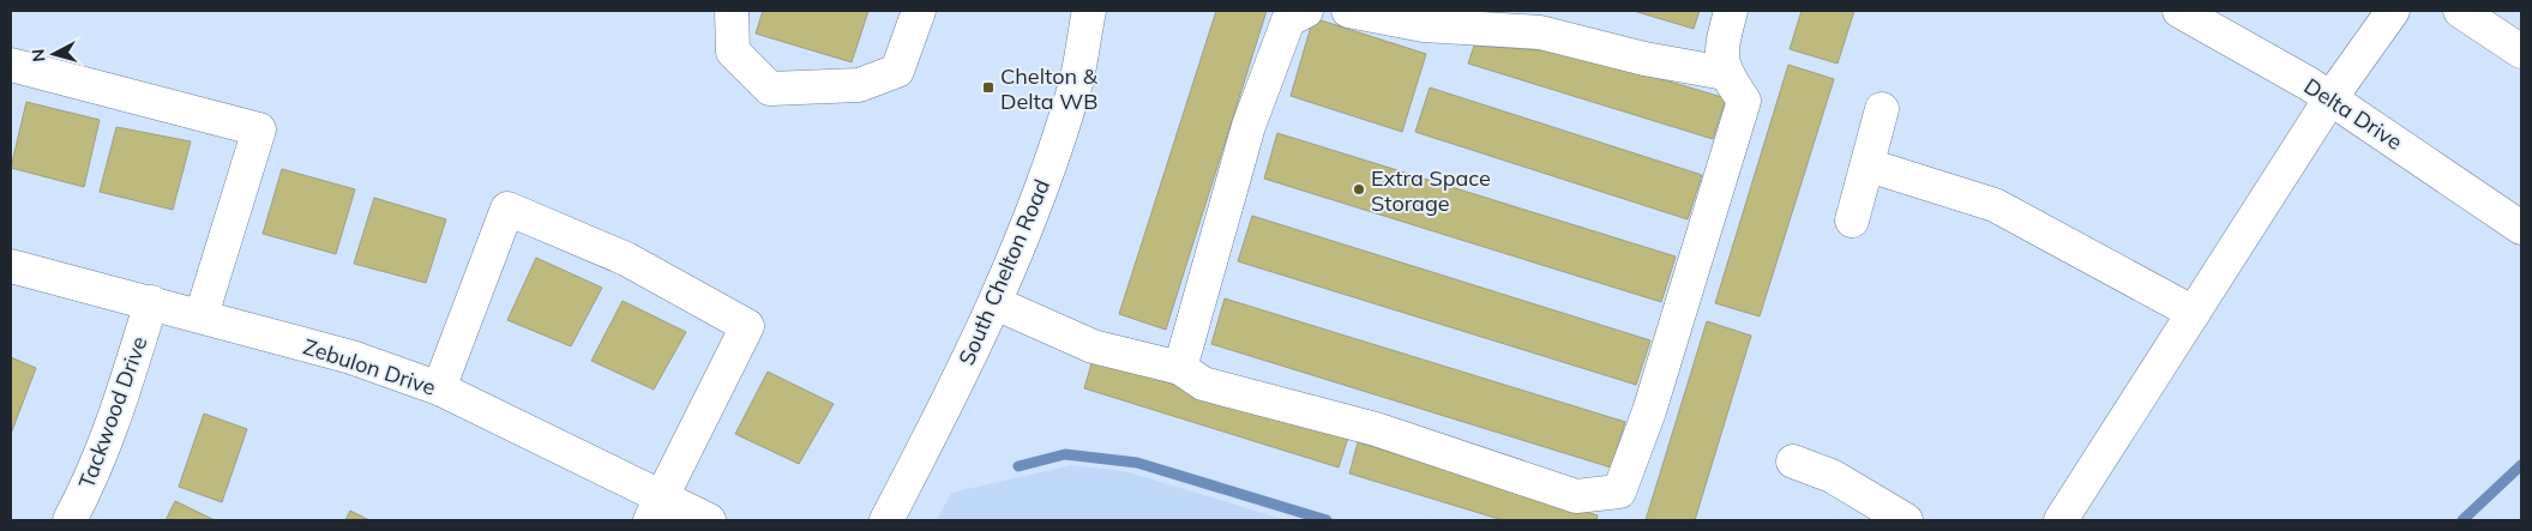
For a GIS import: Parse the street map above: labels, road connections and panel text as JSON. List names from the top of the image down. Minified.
{"streets":{"street":["Delta Drive","South Chelton Road","Zebulon Drive","Tackwood Drive"]},"crossings":[["Zebulon Drive","Tackwood Drive"]],"places":{"transit":["Chelton & Delta WB"],"other":["Extra Space Storage"]},"north":"left"}
